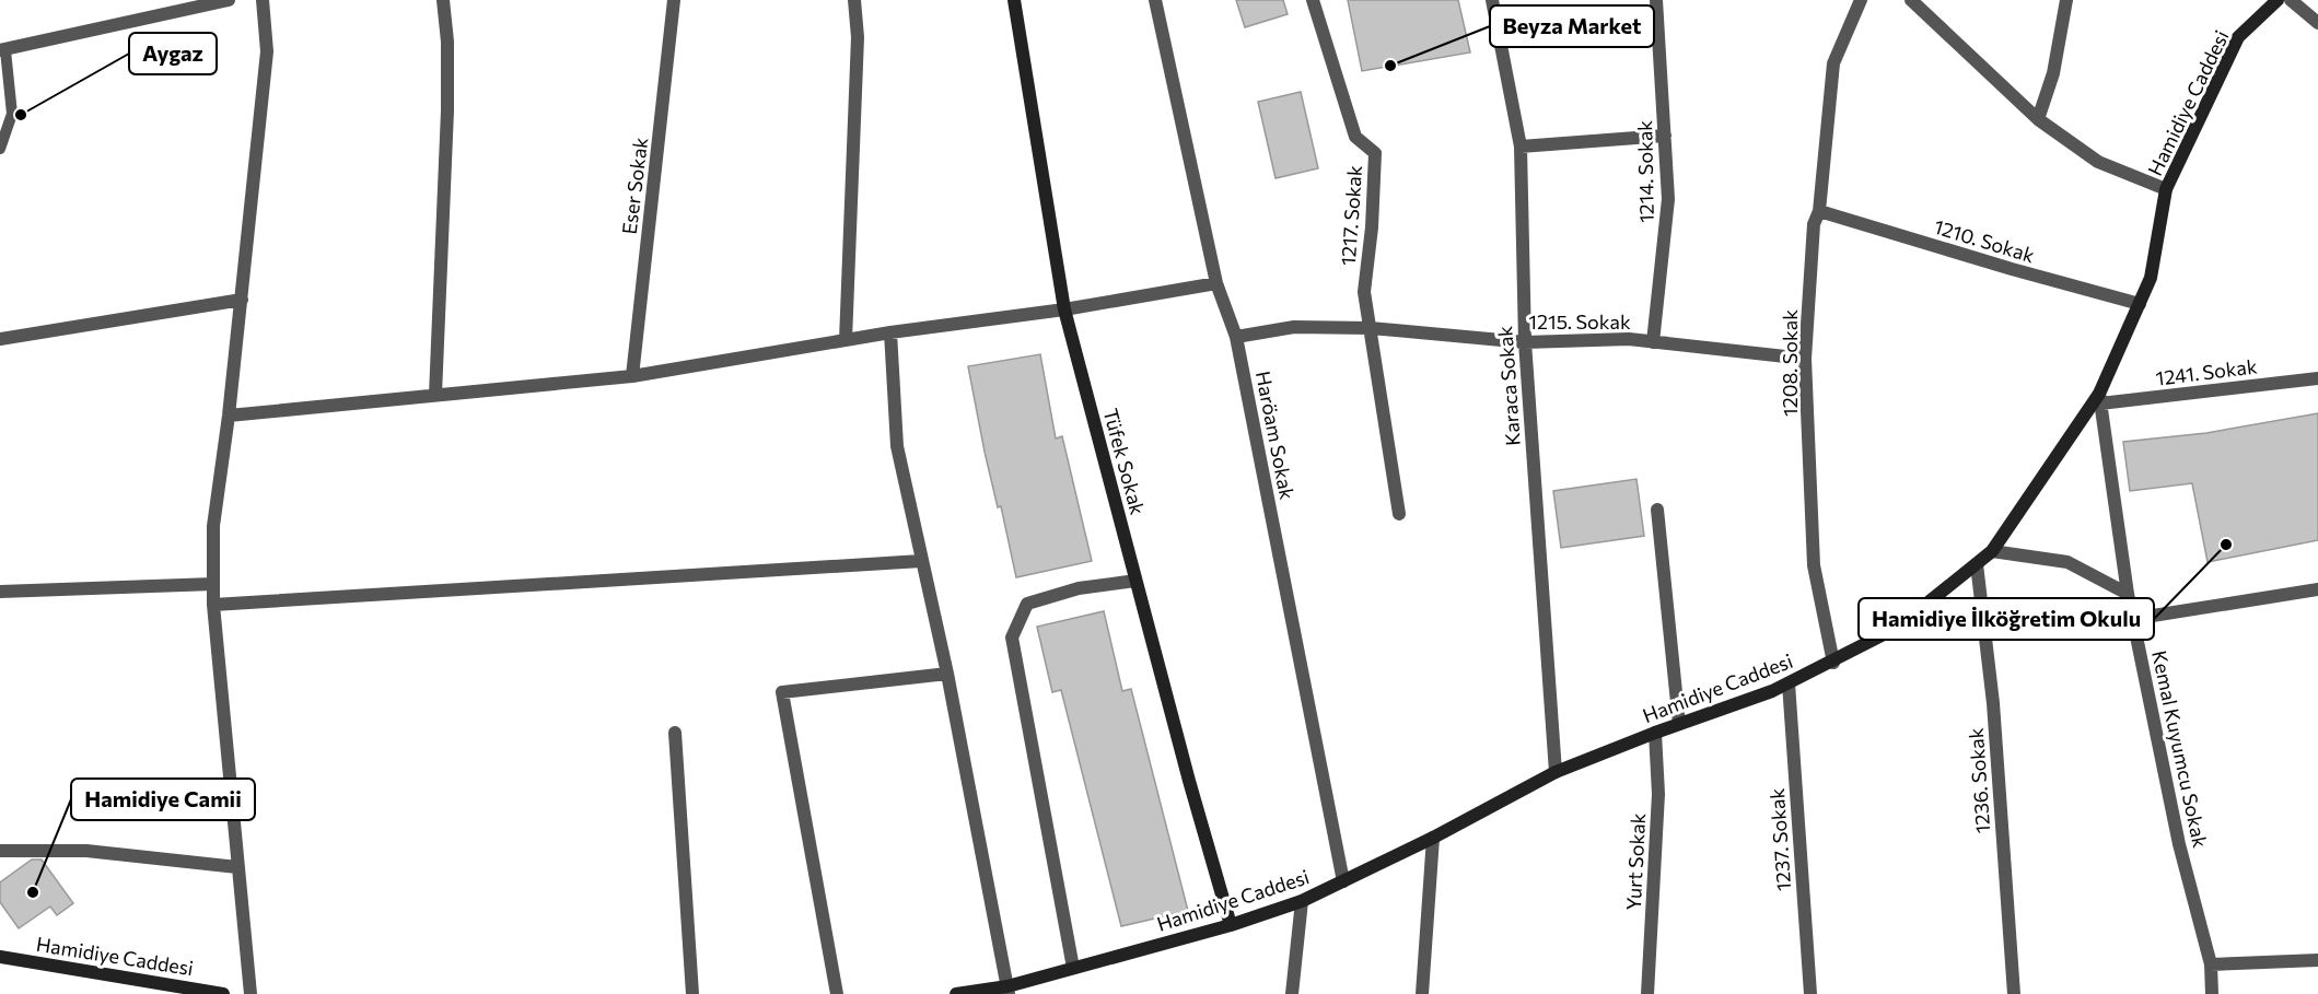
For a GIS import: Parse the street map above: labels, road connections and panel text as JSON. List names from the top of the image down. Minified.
{"streets":{"street":["Hamidiye Caddesi","1214. Sokak","Eser Sokak","1217. Sokak","1210. Sokak","1215. Sokak","1208. Sokak","1241. Sokak","Karaca Sokak","Haröam Sokak","Tüfek Sokak","Kemal Kuyumcu Sokak","1236. Sokak","1237. Sokak","Yurt Sokak"]},"crossings":[["Hamidiye Caddesi","1210. Sokak"],["Hamidiye Caddesi","1208. Sokak"],["Hamidiye Caddesi","1241. Sokak"],["Hamidiye Caddesi","Karaca Sokak"],["Hamidiye Caddesi","Haröam Sokak"],["Hamidiye Caddesi","Tüfek Sokak"],["Hamidiye Caddesi","Kemal Kuyumcu Sokak"],["Hamidiye Caddesi","1236. Sokak"],["Hamidiye Caddesi","1237. Sokak"],["Hamidiye Caddesi","Yurt Sokak"],["1214. Sokak","1215. Sokak"],["1217. Sokak","1215. Sokak"],["1210. Sokak","1208. Sokak"],["1215. Sokak","1208. Sokak"],["1215. Sokak","Karaca Sokak"],["1215. Sokak","Haröam Sokak"],["1241. Sokak","Kemal Kuyumcu Sokak"]],"places":["Beyza Market","Aygaz","Hamidiye İlköğretim Okulu","Hamidiye Camii"]}
